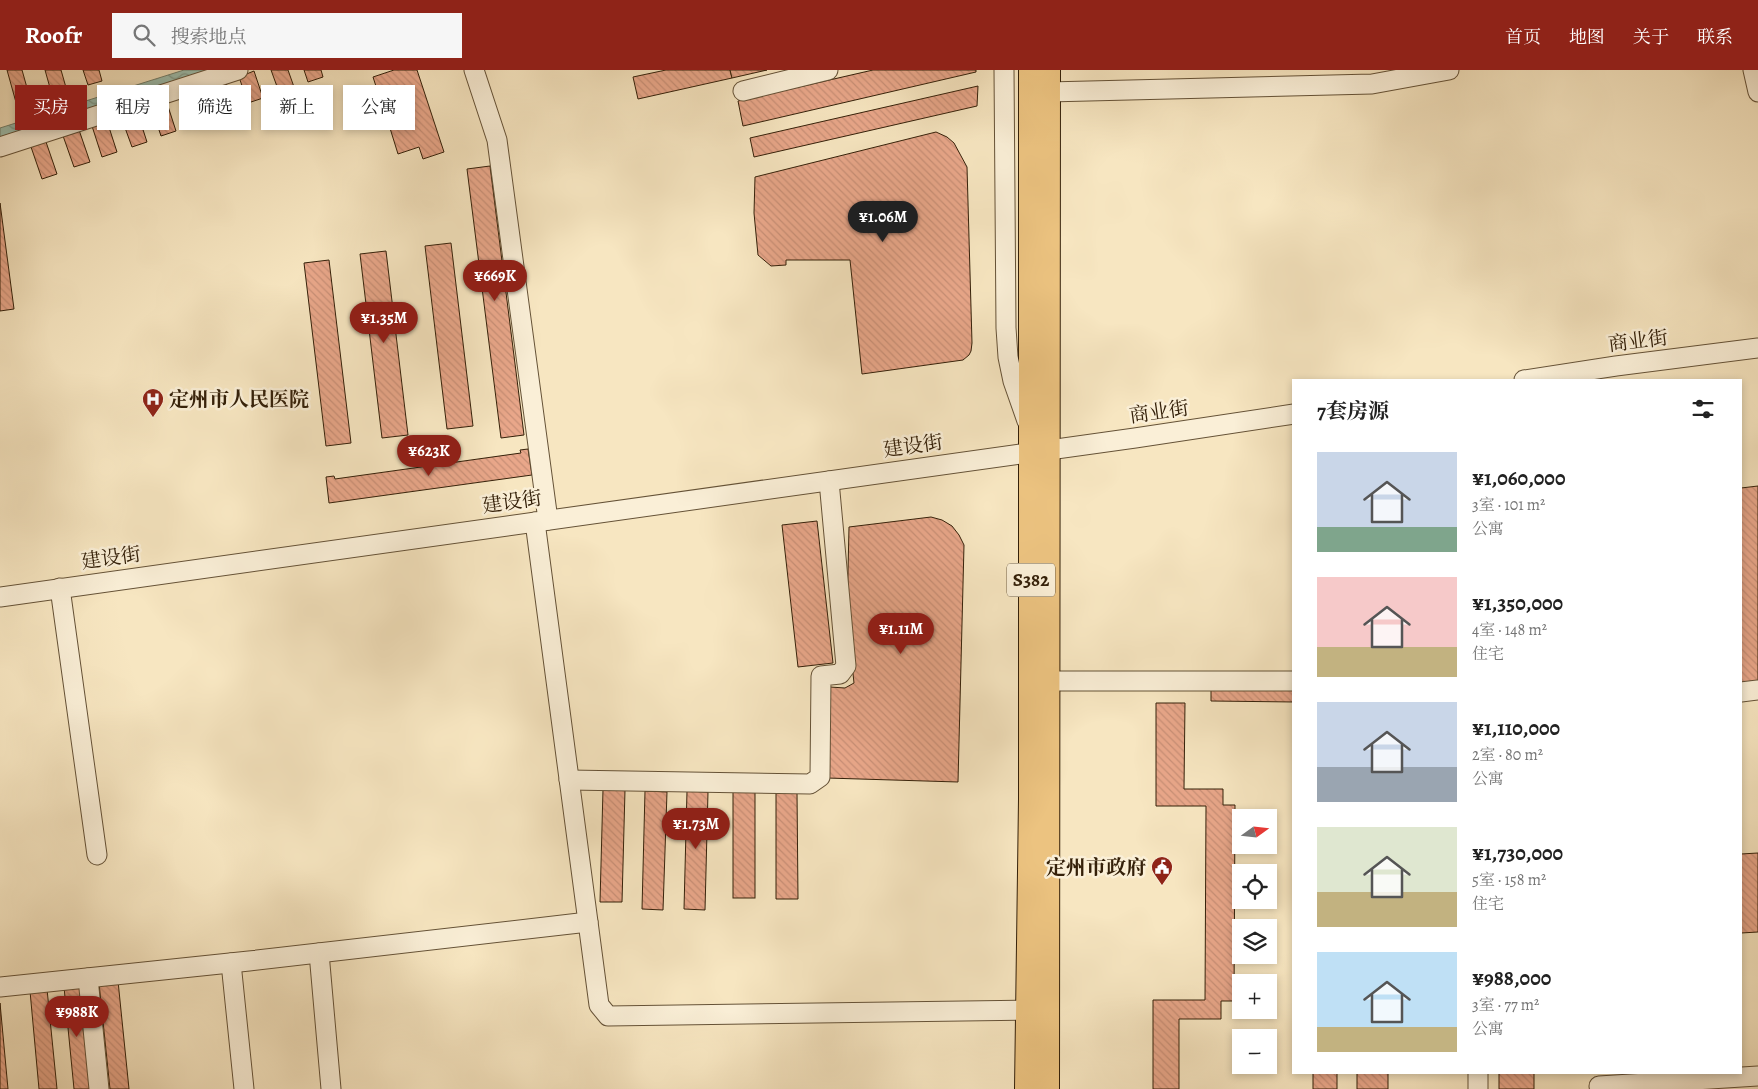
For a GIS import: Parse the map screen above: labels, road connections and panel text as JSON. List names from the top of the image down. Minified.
{"streets":{"main road":["S382"],"street":["商业街","建设街"]},"crossings":[["商业街","建设街"],["商业街","S382"],["建设街","S382"]],"places":{"hospital":["定州市人民医院"],"public building":["定州市政府"]},"north":"right","page":{"header":"Roofr","search":"搜索地点","nav":["首页","地图","关于","联系"],"chip":["买房","租房","筛选","新上","公寓"],"price":["¥1.06M","¥669K","¥1.35M","¥623K","¥1.11M","¥1.73M","¥988K"],"heading":"7套房源","list":[{"name":"¥1,060,000","note":"3室 · 101 m² · 公寓"},{"name":"¥1,350,000","note":"4室 · 148 m² · 住宅"},{"name":"¥1,110,000","note":"2室 · 80 m² · 公寓"},{"name":"¥1,730,000","note":"5室 · 158 m² · 住宅"},{"name":"¥988,000","note":"3室 · 77 m² · 公寓"}],"map_buttons":["+","−"]}}
